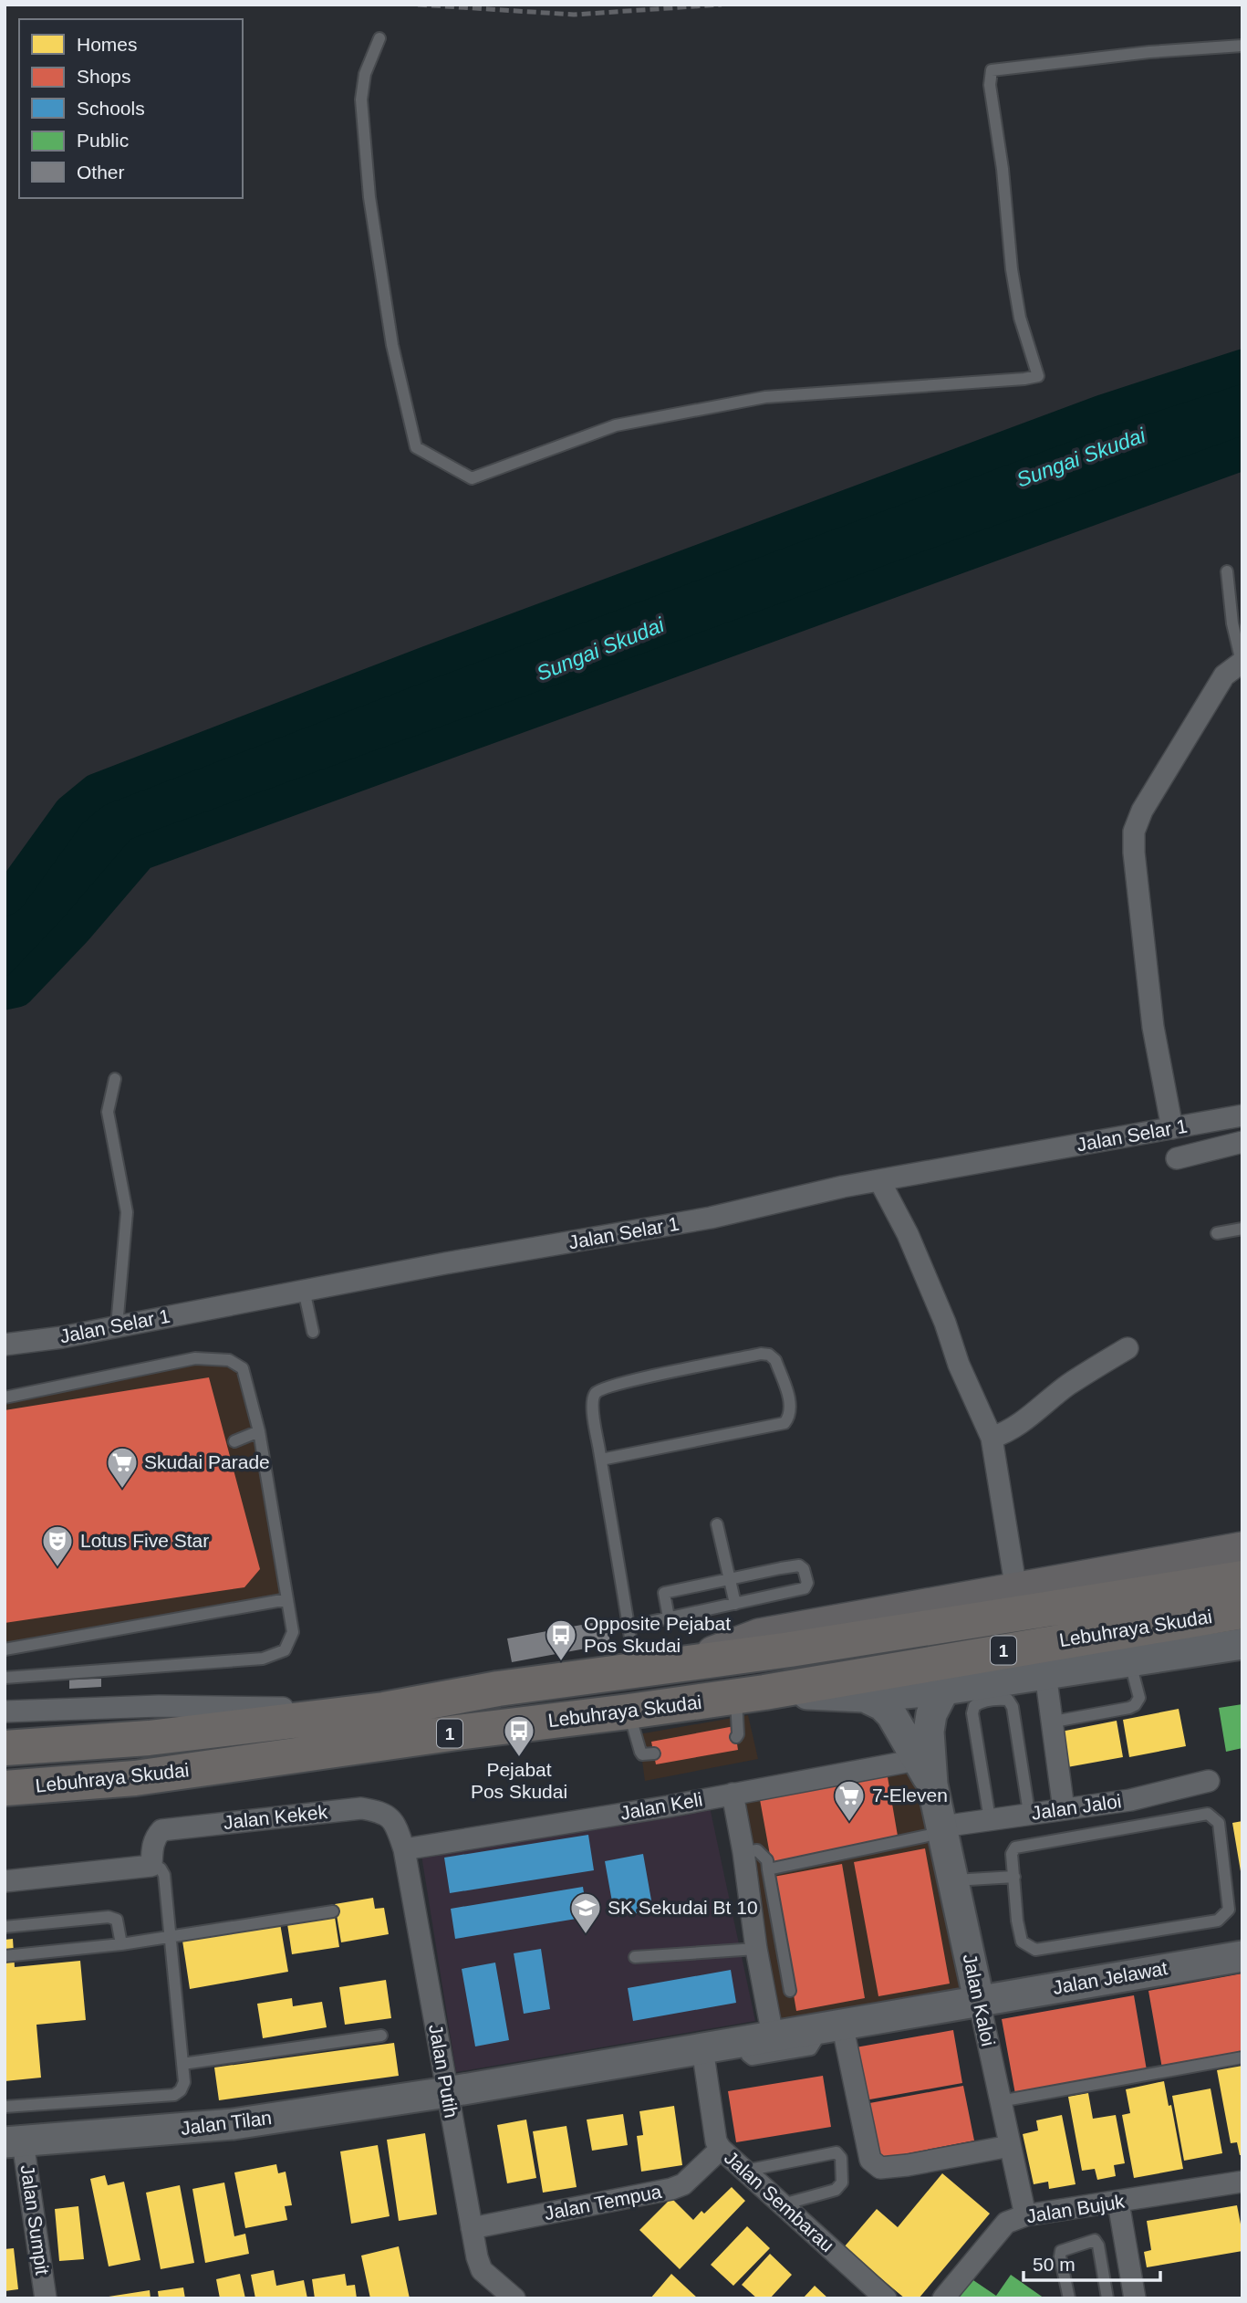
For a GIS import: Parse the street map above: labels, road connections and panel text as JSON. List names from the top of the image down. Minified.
{"streets":{"highway":["Lebuhraya Skudai","1"],"street":["Jalan Selar 1","Jalan Keli","Jalan Jaloi","Jalan Kekek","Jalan Jelawat","Jalan Kaloi","Jalan Putih","Jalan Tilan","Jalan Sembarau","Jalan Tempua","Jalan Bujuk","Jalan Sumpit"]},"crossings":[["Jalan Keli","Jalan Kekek"],["Jalan Keli","Jalan Kaloi"],["Jalan Keli","Jalan Putih"],["Jalan Jaloi","Jalan Kaloi"],["Jalan Kekek","Jalan Putih"],["Jalan Jelawat","Jalan Kaloi"],["Jalan Jelawat","Jalan Tilan"],["Jalan Jelawat","Jalan Sembarau"],["Jalan Kaloi","Jalan Bujuk"],["Jalan Putih","Jalan Tilan"],["Jalan Putih","Jalan Tempua"],["Jalan Tilan","Jalan Sembarau"],["Jalan Tilan","Jalan Sumpit"],["Jalan Sembarau","Jalan Tempua"]],"water":["Sungai Skudai"],"places":{"supermarket":["Skudai Parade","7-Eleven"],"theatre":["Lotus Five Star"],"bus stop":["Opposite Pejabat Pos Skudai","Pejabat Pos Skudai"],"school or university":["SK Sekudai Bt 10"]},"legend":["Homes","Shops","Schools","Public","Other"],"scale_bar":"50 m"}
